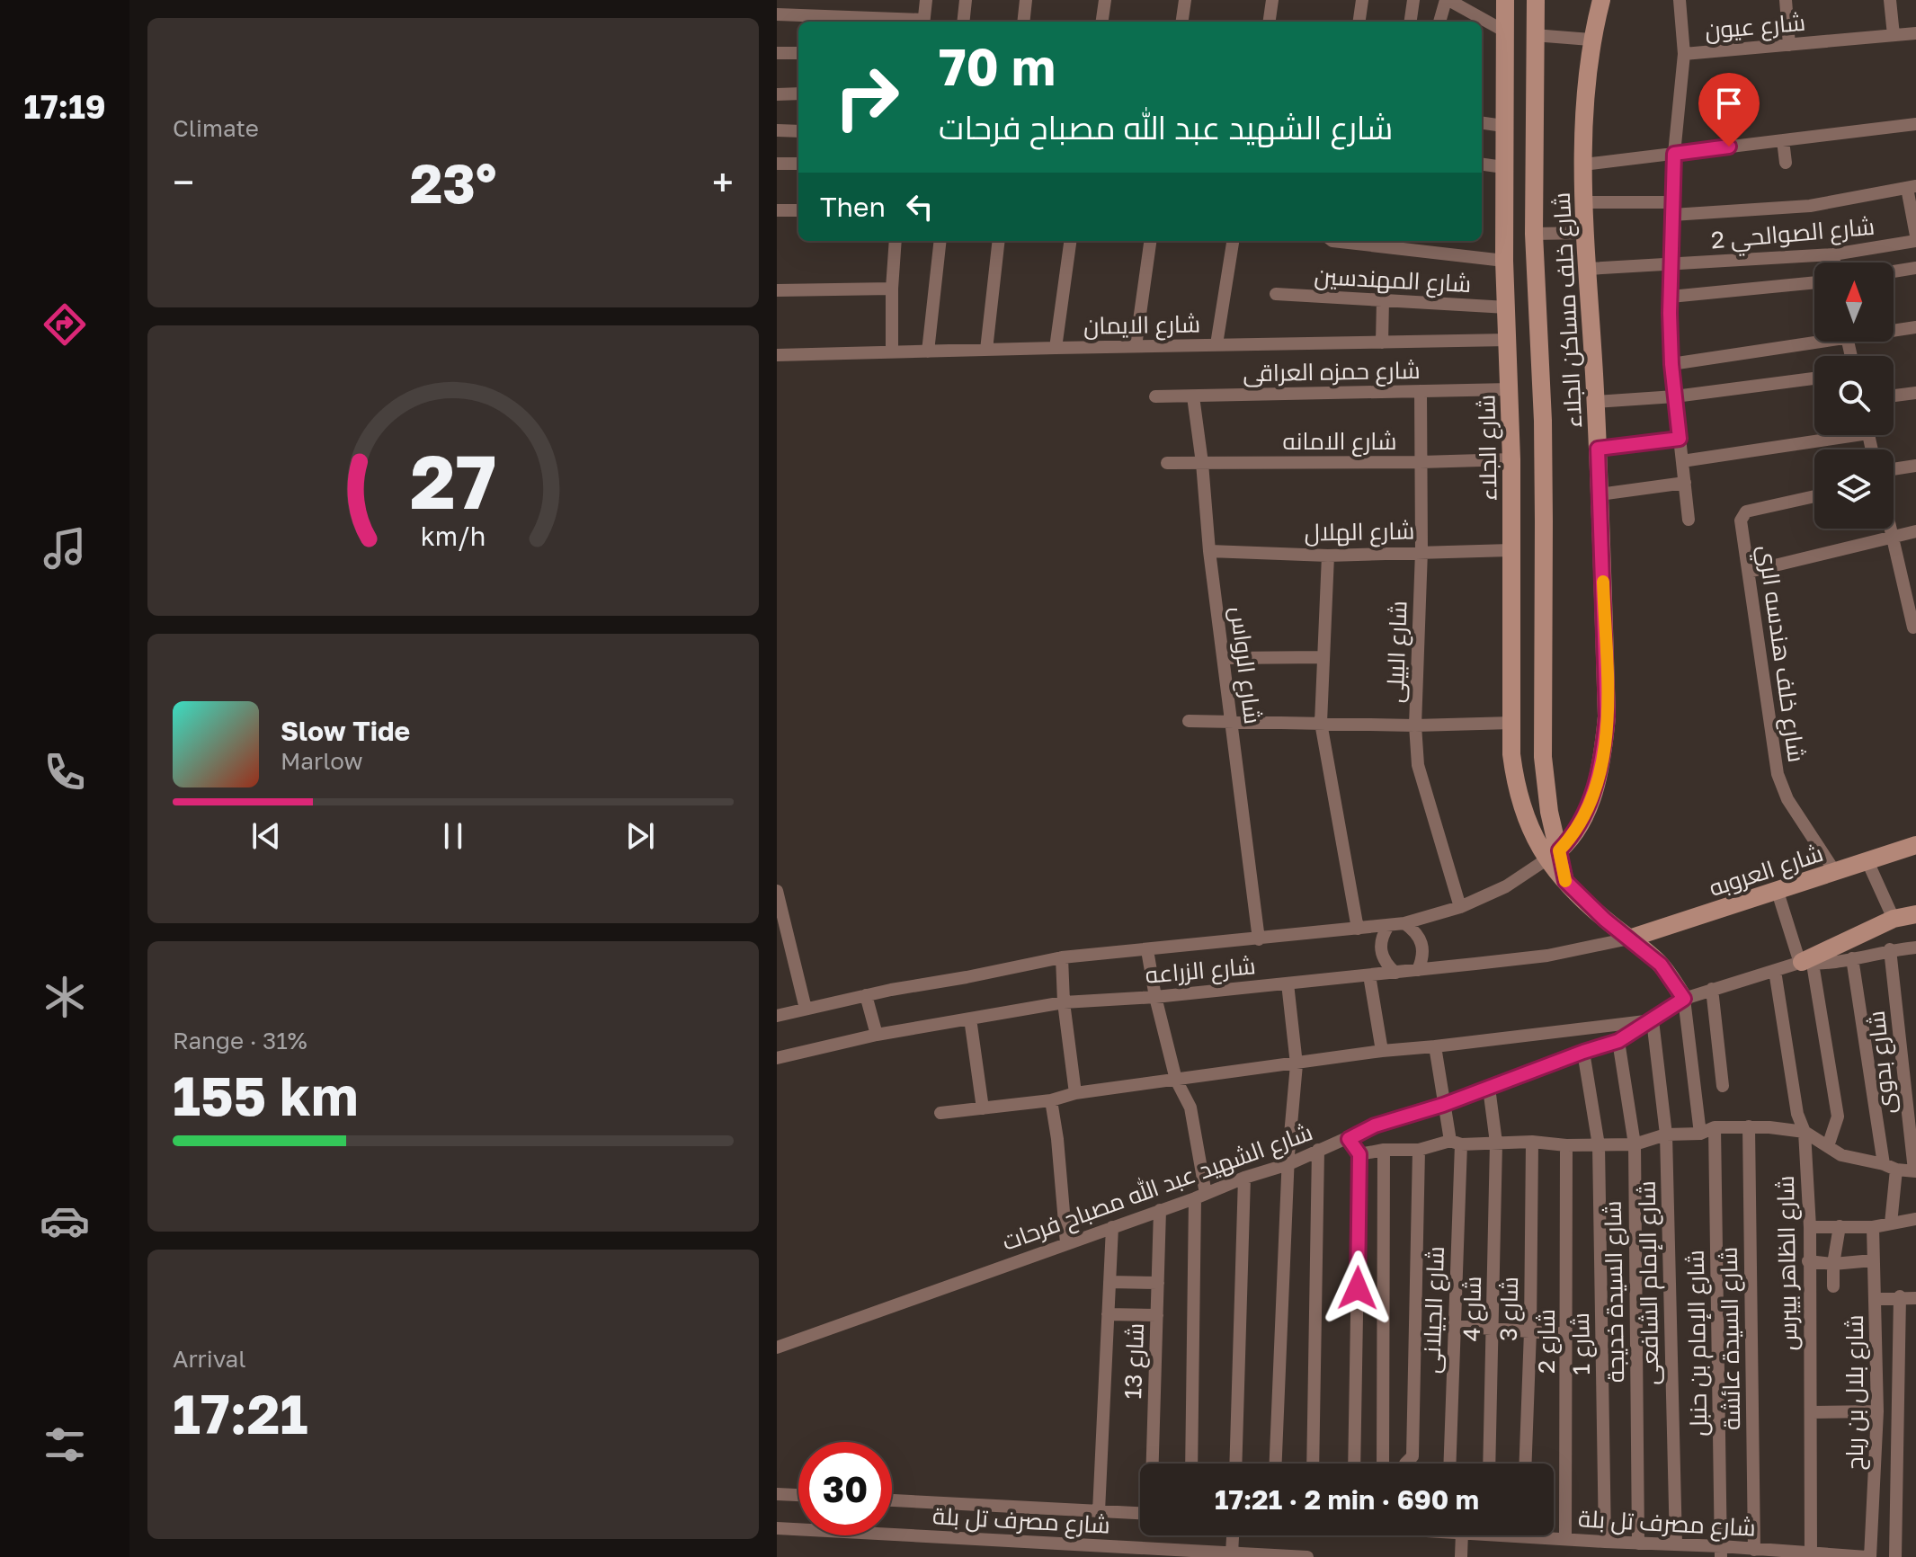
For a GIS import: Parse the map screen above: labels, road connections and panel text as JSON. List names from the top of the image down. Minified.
{"streets":{"street":["شارع عيون","شارع الصوالحي 2","شارع المهندسين","شارع خلف مساكن الجلاء","شارع الايمان","شارع حمزه العراقى","شارع الامانه","شارع الجلاء","شارع الهلال","شارع البيلى","شارع خلف هندسه الري","شارع الرواس","شارع العروبه","شارع الزراعه","شارع بدوى","شارع الشهيد عبد الله مصباح فرحات","شارع الظاهر بيبرس","شارع الإمام الشافعى","شارع السيدة خديجة","شارع 4","شارع 3","شارع الجيلانى","شارع السيدة عائشة","شارع 2","شارع الإمام بن حنبل","شارع 1","شارع 13","شارع بلال بن رباح","شارع مصرف تل بلة"]},"crossings":[["شارع الصوالحي 2","شارع خلف مساكن الجلاء"],["شارع المهندسين","شارع الجلاء"],["شارع خلف مساكن الجلاء","شارع الجلاء"],["شارع خلف مساكن الجلاء","شارع الزراعه"],["شارع الايمان","شارع الجلاء"],["شارع حمزه العراقى","شارع الجلاء"],["شارع حمزه العراقى","شارع البيلى"],["شارع حمزه العراقى","شارع الرواس"],["شارع الامانه","شارع الجلاء"],["شارع الامانه","شارع البيلى"],["شارع الامانه","شارع الرواس"],["شارع الجلاء","شارع الهلال"],["شارع الجلاء","شارع العروبه"],["شارع الجلاء","شارع الزراعه"],["شارع الجلاء","شارع الشهيد عبد الله مصباح فرحات"],["شارع الهلال","شارع البيلى"],["شارع الهلال","شارع الرواس"],["شارع البيلى","شارع الزراعه"],["شارع خلف هندسه الري","شارع العروبه"],["شارع الرواس","شارع الزراعه"],["شارع العروبه","شارع الزراعه"],["شارع بدوى","شارع الشهيد عبد الله مصباح فرحات"],["شارع الشهيد عبد الله مصباح فرحات","شارع الظاهر بيبرس"],["شارع الشهيد عبد الله مصباح فرحات","شارع الإمام الشافعى"],["شارع الشهيد عبد الله مصباح فرحات","شارع السيدة خديجة"],["شارع الشهيد عبد الله مصباح فرحات","شارع 4"],["شارع الشهيد عبد الله مصباح فرحات","شارع الجيلانى"],["شارع الشهيد عبد الله مصباح فرحات","شارع 1"],["شارع الشهيد عبد الله مصباح فرحات","شارع 13"],["شارع الظاهر بيبرس","شارع مصرف تل بلة"],["شارع الإمام الشافعى","شارع مصرف تل بلة"],["شارع السيدة خديجة","شارع مصرف تل بلة"],["شارع السيدة عائشة","شارع مصرف تل بلة"],["شارع 2","شارع مصرف تل بلة"],["شارع الإمام بن حنبل","شارع مصرف تل بلة"],["شارع 1","شارع مصرف تل بلة"],["شارع بلال بن رباح","شارع مصرف تل بلة"]],"north":"top","page":{"tabs":"17:19","tile":["Climate",["Range · 31%","155 km"],["Arrival","17:21"]],"turn":["70 m","شارع الشهيد عبد الله مصباح فرحات"],"heat":["−","23°","+"],"then":"Then","song":["Slow Tide","Marlow"],"limit":"30","trip":"17:21 · 2 min · 690 m","gauge":["27","km/h"]}}
